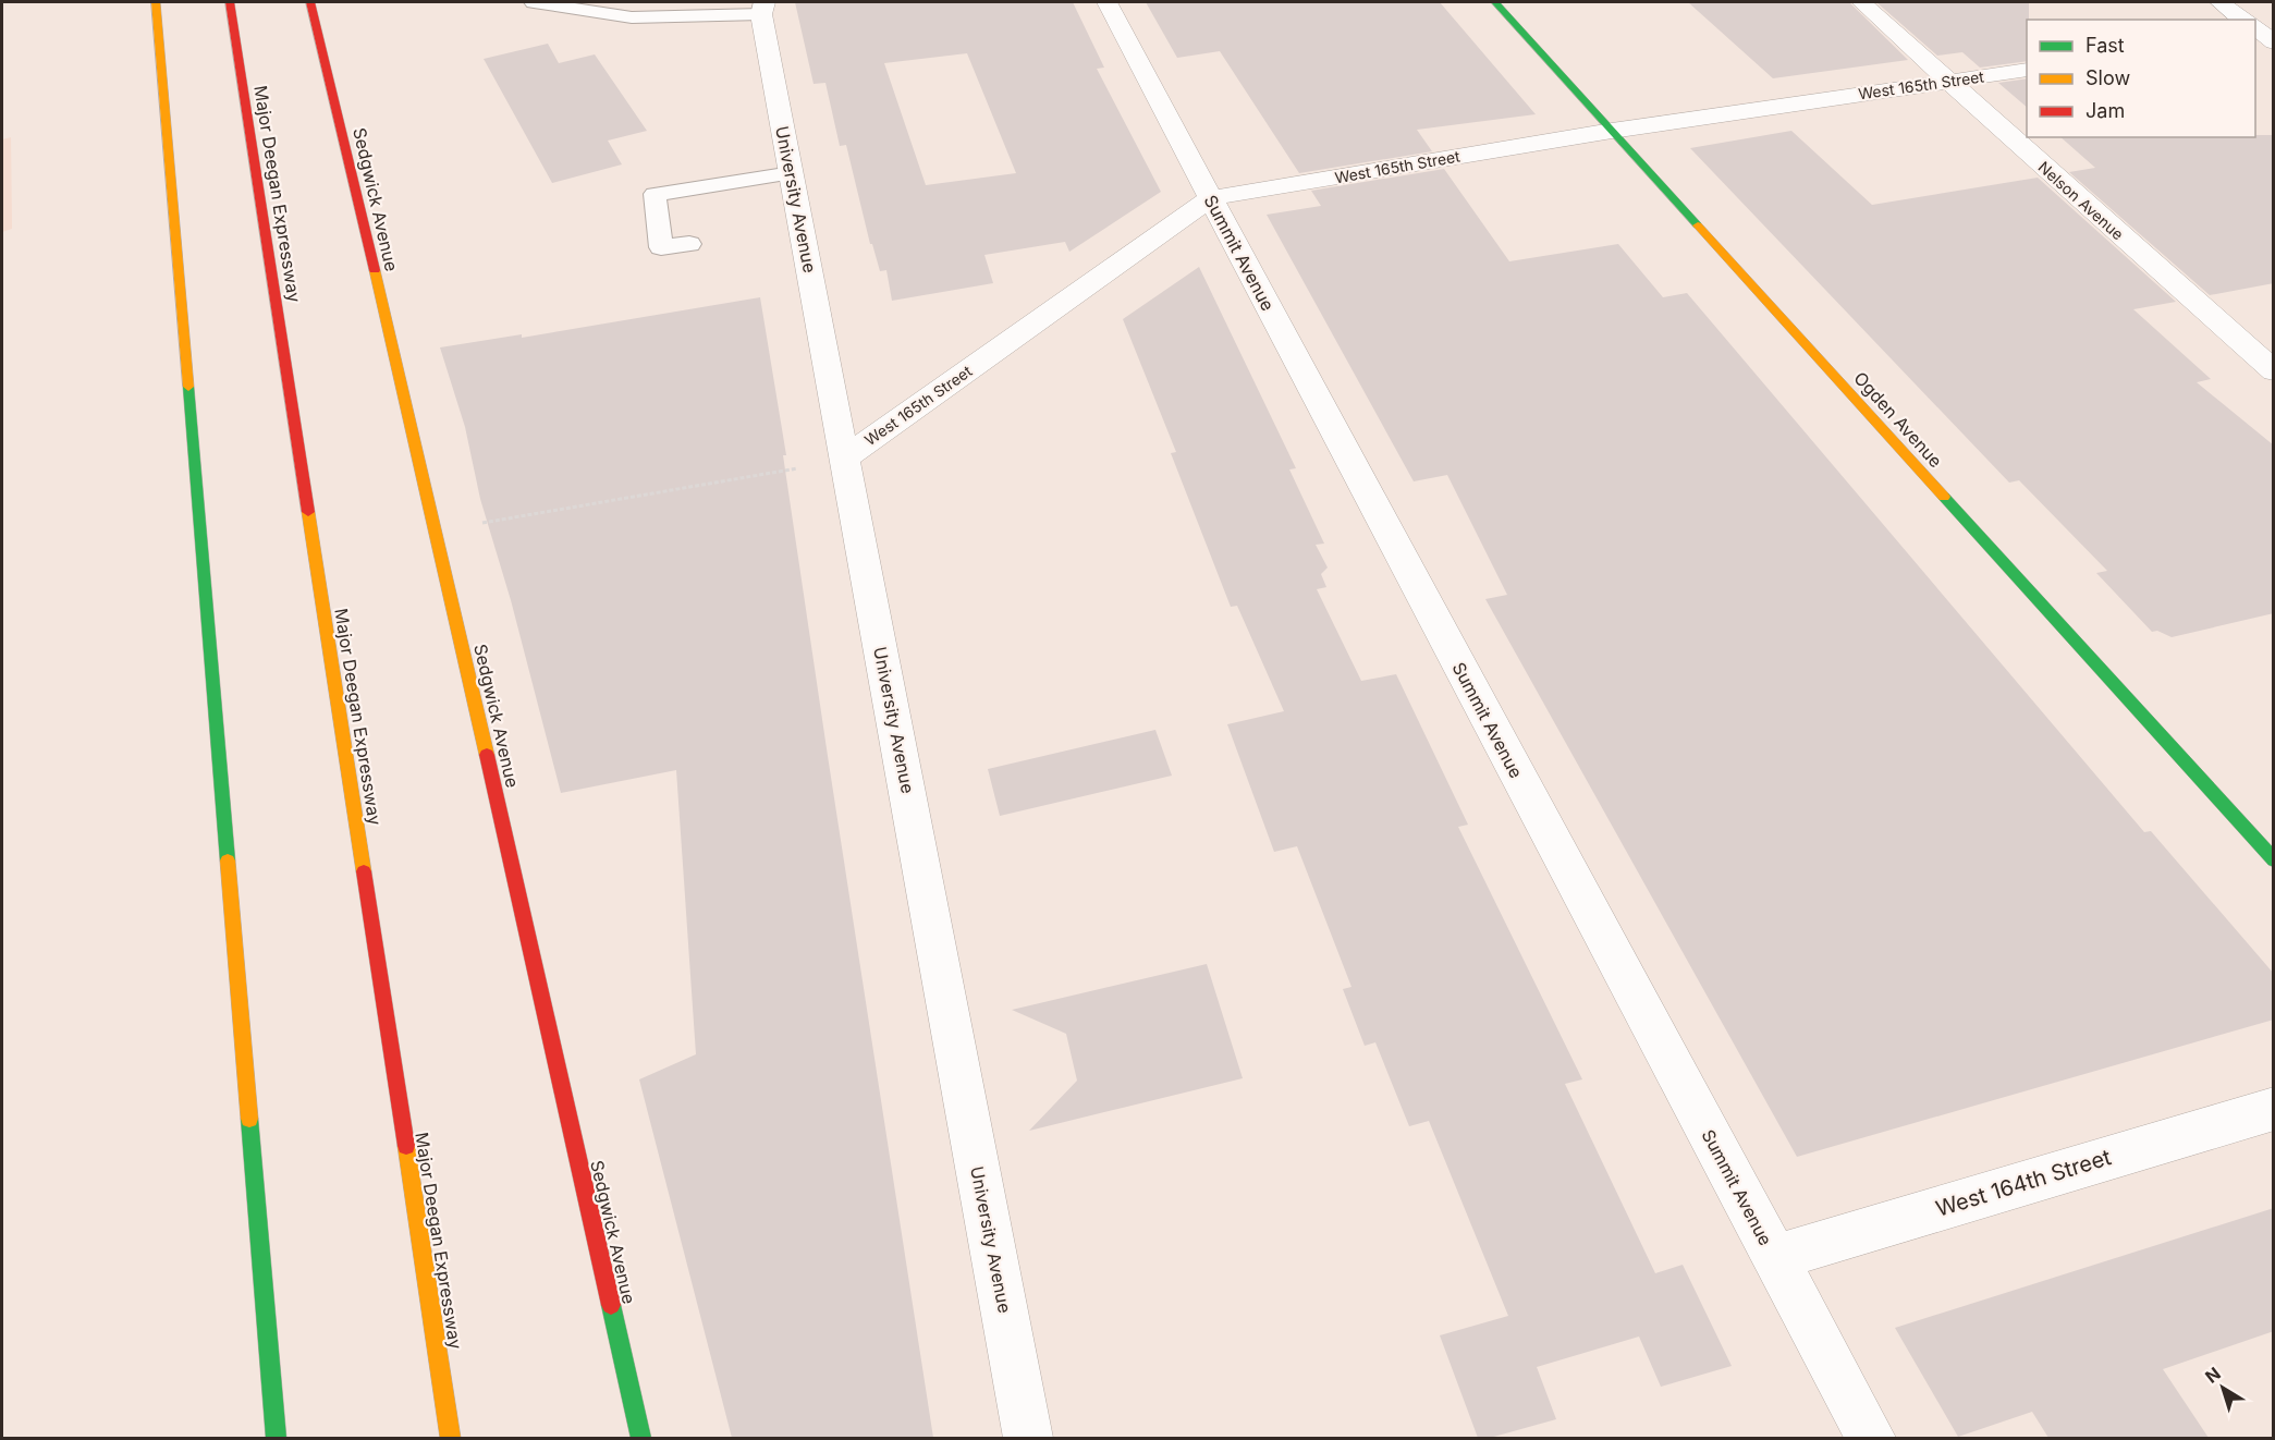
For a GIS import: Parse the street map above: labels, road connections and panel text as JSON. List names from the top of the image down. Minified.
{"streets":{"main road":["Major Deegan Expressway","Sedgwick Avenue","Ogden Avenue"],"street":["West 165th Street","University Avenue","Nelson Avenue","Summit Avenue","West 164th Street"]},"crossings":[["West 165th Street","University Avenue"],["West 165th Street","Nelson Avenue"],["West 165th Street","Summit Avenue"],["West 165th Street","Ogden Avenue"],["Summit Avenue","West 164th Street"]],"legend":["Fast","Slow","Jam"],"north":"top left"}
